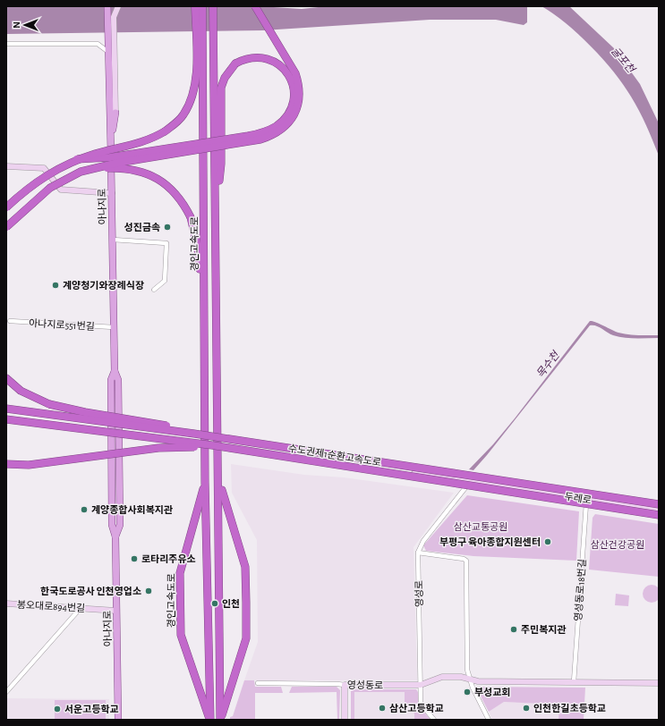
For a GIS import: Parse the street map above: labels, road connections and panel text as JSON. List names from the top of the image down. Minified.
{"streets":{"highway":["경인고속도로","수도권제1순환고속도로"],"main road":["아나지로"],"street":["아나지로551번길","두레로","영성동로18번길","영성로","봉오대로894번길","영성동로"]},"crossings":[["아나지로","아나지로551번길"],["아나지로","봉오대로894번길"],["두레로","영성동로18번길"],["영성동로18번길","영성동로"],["영성로","영성동로"]],"water":["굴포천","목수천"],"parks":["삼산교통공원","삼산건강공원"],"places":["성진금속","계양청기와장례식장","계양종합사회복지관","부평구 육아종합지원센터","로타리주유소","한국도로공사 인천영업소","인천","주민복지관","부성교회","삼산고등학교","인천한길초등학교","서운고등학교"],"north":"left"}
